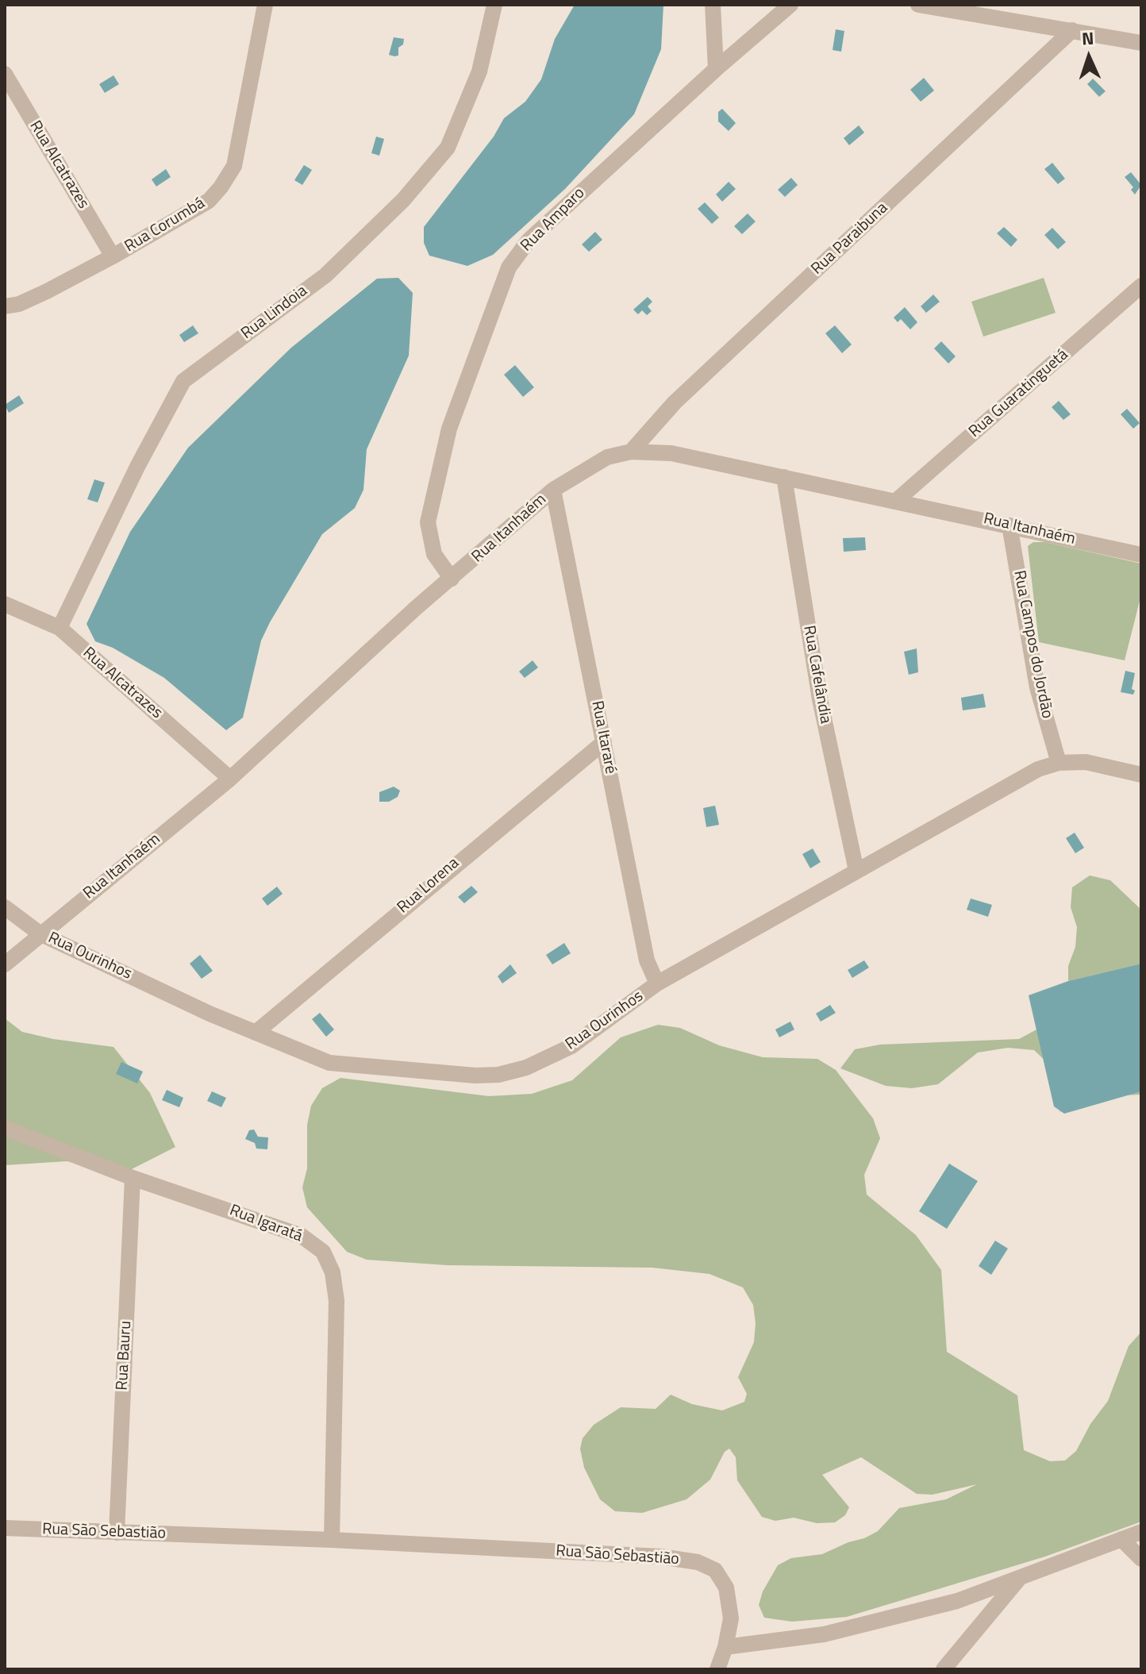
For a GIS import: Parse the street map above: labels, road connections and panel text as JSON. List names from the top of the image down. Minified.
{"streets":{"street":["Rua Alcatrazes","Rua Amparo","Rua Corumbá","Rua Paraibuna","Rua Lindoia","Rua Guaratinguetá","Rua Itanhaém","Rua Campos do Jordão","Rua Cafelândia","Rua Itararé","Rua Lorena","Rua Ourinhos","Rua Igaratá","Rua Bauru","Rua São Sebastião"]},"crossings":[["Rua Alcatrazes","Rua Corumbá"],["Rua Alcatrazes","Rua Lindoia"],["Rua Alcatrazes","Rua Itanhaém"],["Rua Amparo","Rua Itanhaém"],["Rua Paraibuna","Rua Itanhaém"],["Rua Guaratinguetá","Rua Itanhaém"],["Rua Itanhaém","Rua Campos do Jordão"],["Rua Itanhaém","Rua Cafelândia"],["Rua Itanhaém","Rua Itararé"],["Rua Itanhaém","Rua Ourinhos"],["Rua Campos do Jordão","Rua Ourinhos"],["Rua Cafelândia","Rua Ourinhos"],["Rua Itararé","Rua Lorena"],["Rua Itararé","Rua Ourinhos"],["Rua Lorena","Rua Ourinhos"],["Rua Igaratá","Rua Bauru"],["Rua Igaratá","Rua São Sebastião"],["Rua Bauru","Rua São Sebastião"]],"north":"top"}
